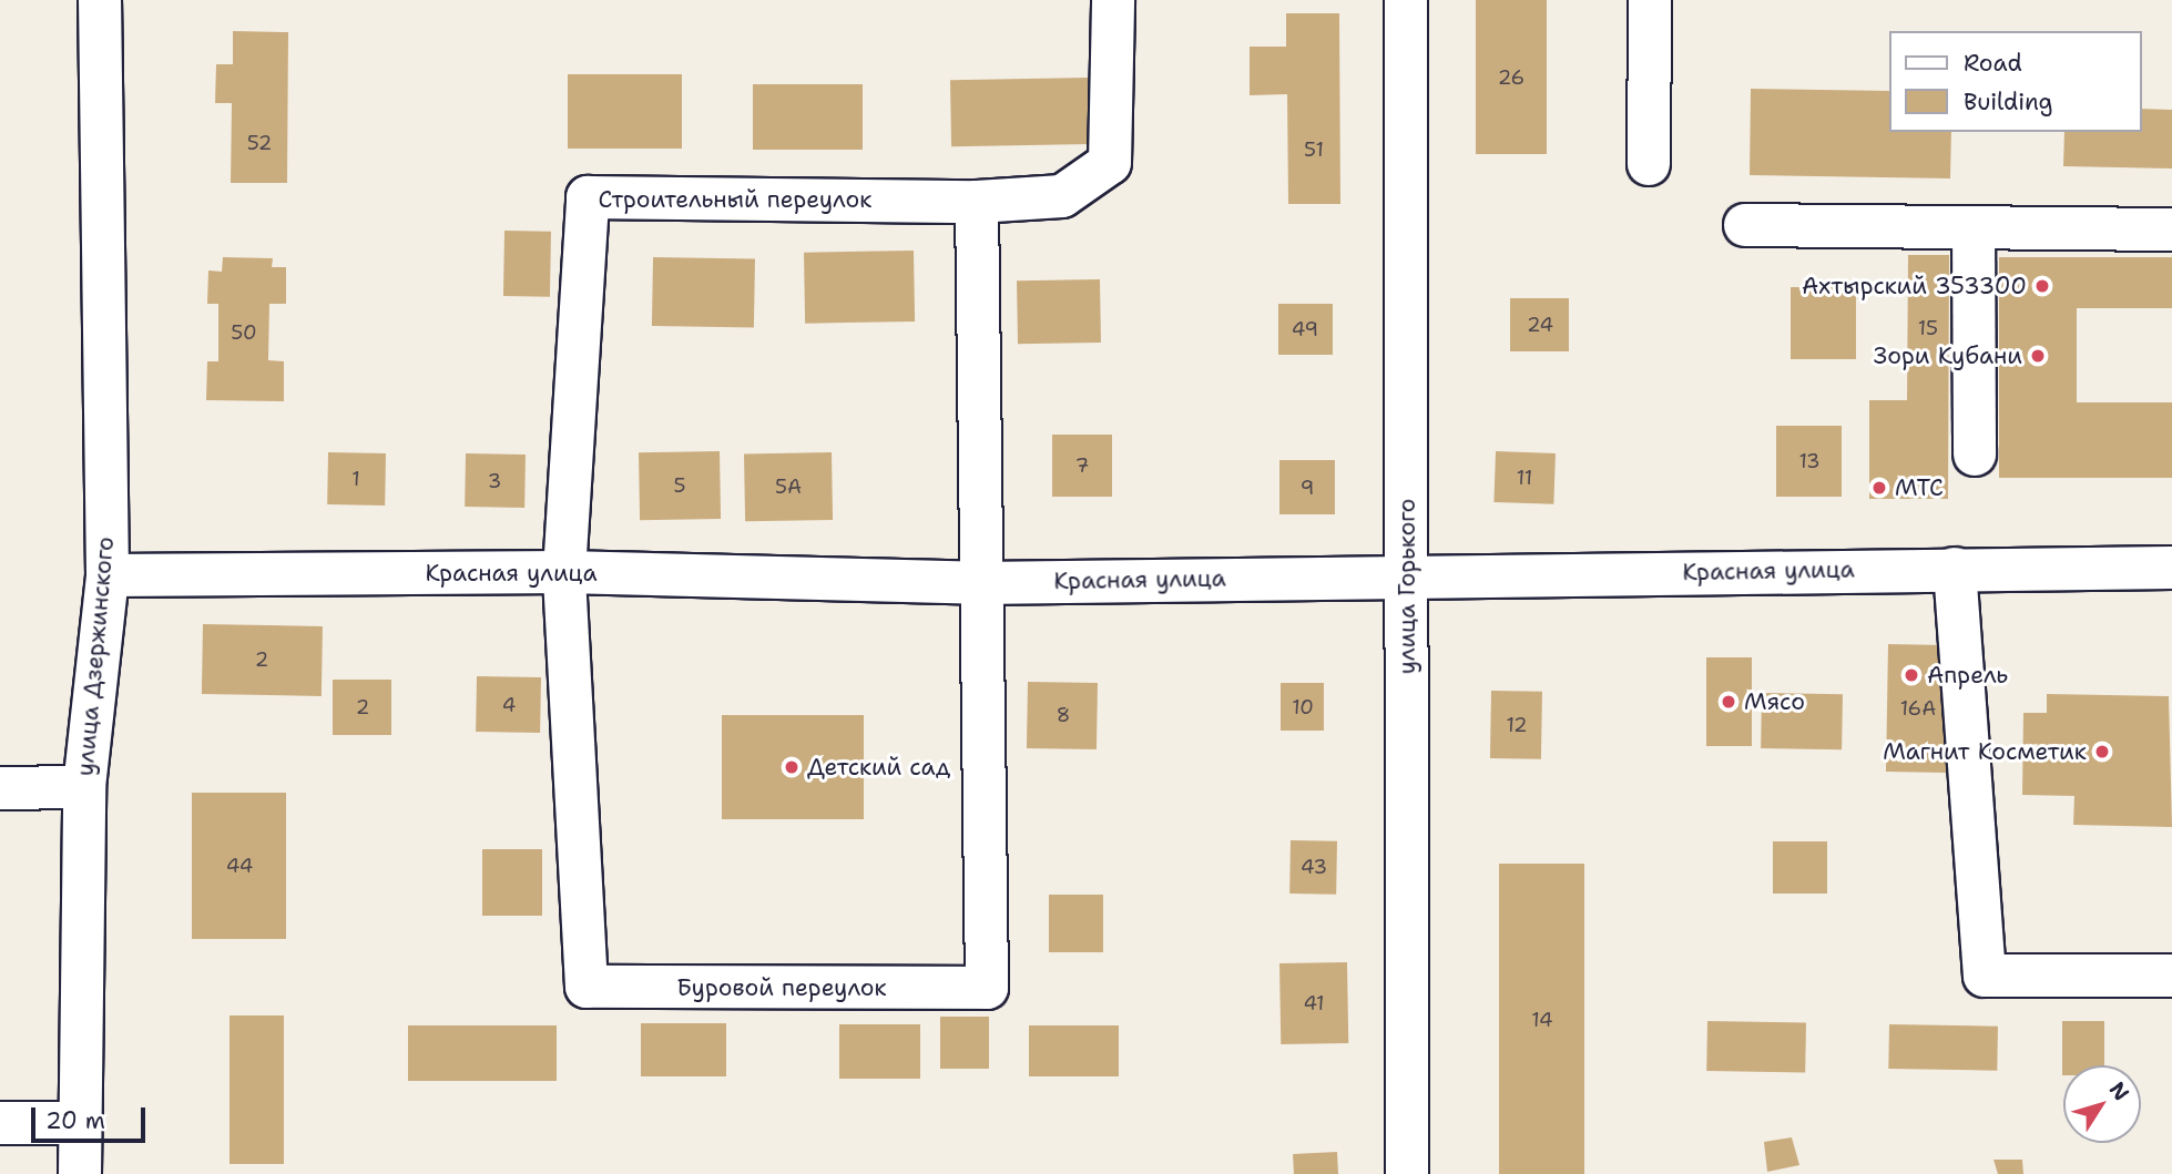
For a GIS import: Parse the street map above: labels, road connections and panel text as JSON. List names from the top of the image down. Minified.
{"streets":{"street":["Строительный переулок","Красная улица","улица Горького","улица Дзержинского","Буровой переулок"]},"crossings":[["Строительный переулок","Красная улица"],["Строительный переулок","Буровой переулок"],["Красная улица","улица Горького"],["Красная улица","улица Дзержинского"],["Красная улица","Буровой переулок"]],"places":["Ахтырский 353300","Зори Кубани","МТС","Апрель","Мясо","Магнит Косметик","Детский сад"],"house_numbers":["26","52","51","24","15","49","50","13","7","11","1","3","5","5А","9","2","4","2","10","16А","8","12","44","43","41","14"],"legend":["Road","Building"],"scale_bar":"20 m","north":"top right"}
